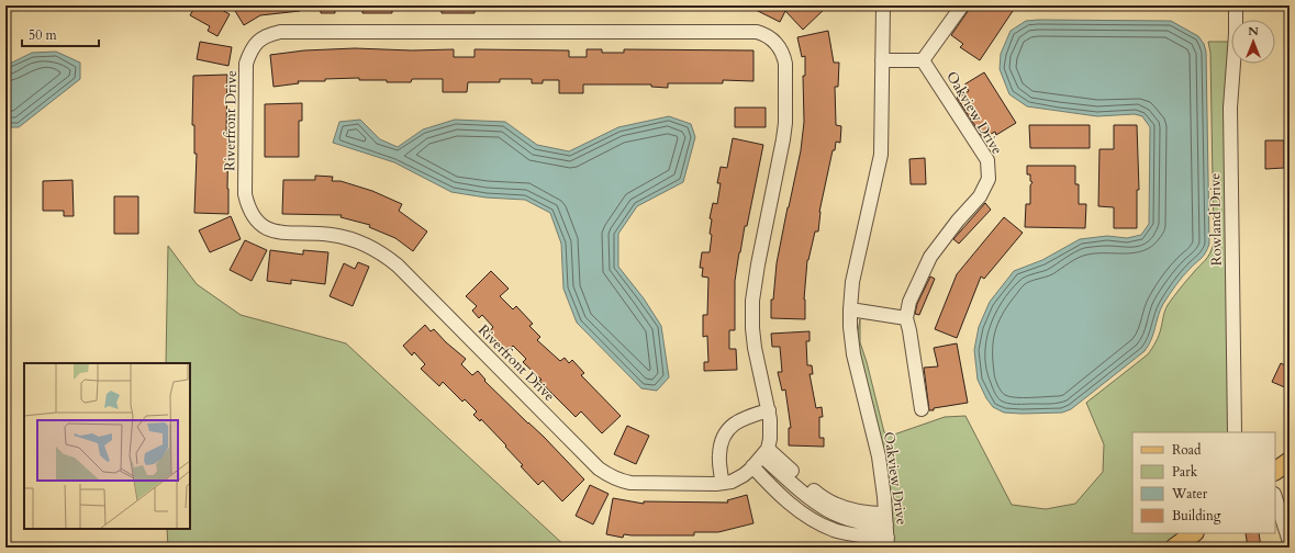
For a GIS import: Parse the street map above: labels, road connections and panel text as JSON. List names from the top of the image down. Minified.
{"streets":{"street":["Oakview Drive","Riverfront Drive","Rowland Drive"]},"legend":["Road","Park","Water","Building"],"scale_bar":"50 m","north":"top"}
